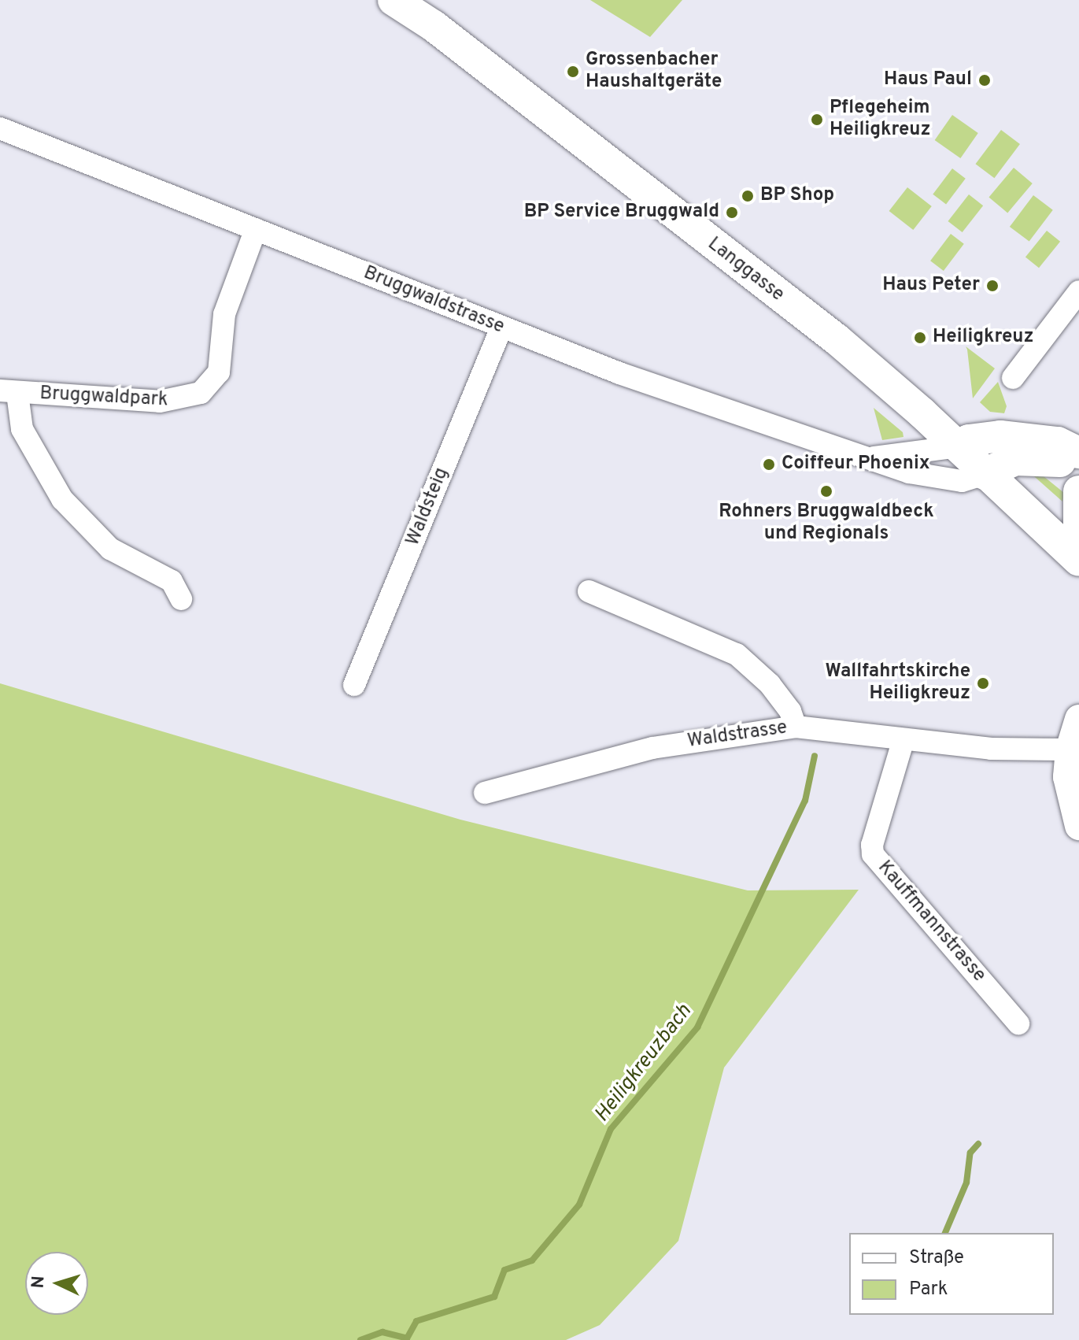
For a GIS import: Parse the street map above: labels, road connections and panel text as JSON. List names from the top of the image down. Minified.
{"streets":{"main road":["Langgasse"],"street":["Bruggwaldstrasse","Bruggwaldpark","Waldsteig","Waldstrasse","Kauffmannstrasse"]},"crossings":[["Langgasse","Bruggwaldstrasse"],["Bruggwaldstrasse","Bruggwaldpark"],["Bruggwaldstrasse","Waldsteig"],["Waldstrasse","Kauffmannstrasse"]],"water":["Heiligkreuzbach"],"places":["Grossenbacher Haushaltgeräte","Haus Paul","Pflegeheim Heiligkreuz","BP Shop","BP Service Bruggwald","Haus Peter","Heiligkreuz","Coiffeur Phoenix","Rohners Bruggwaldbeck und Regionals","Wallfahrtskirche Heiligkreuz"],"legend":["Straße","Park"],"north":"left"}
